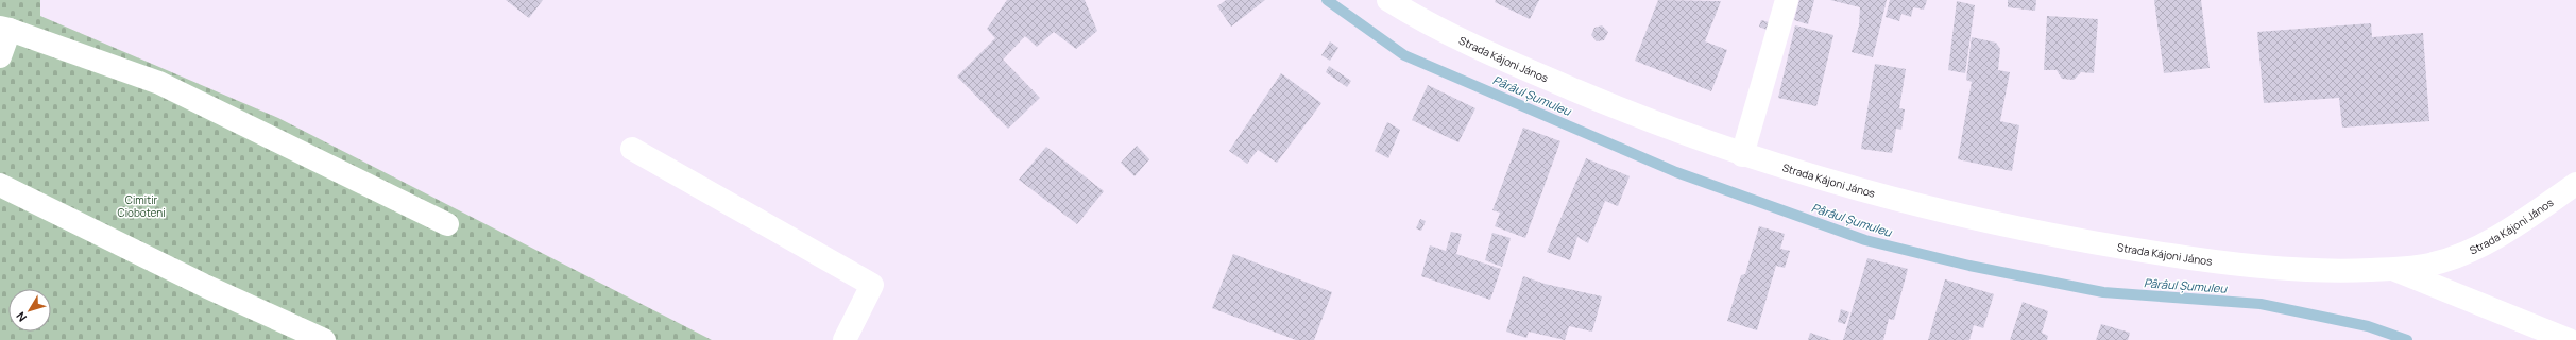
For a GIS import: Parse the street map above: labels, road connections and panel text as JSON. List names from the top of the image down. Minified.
{"streets":{"street":["Strada Kájoni János"]},"water":["Pârâul Șumuleu"],"parks":["Cimitir Cioboteni"],"north":"bottom left"}
